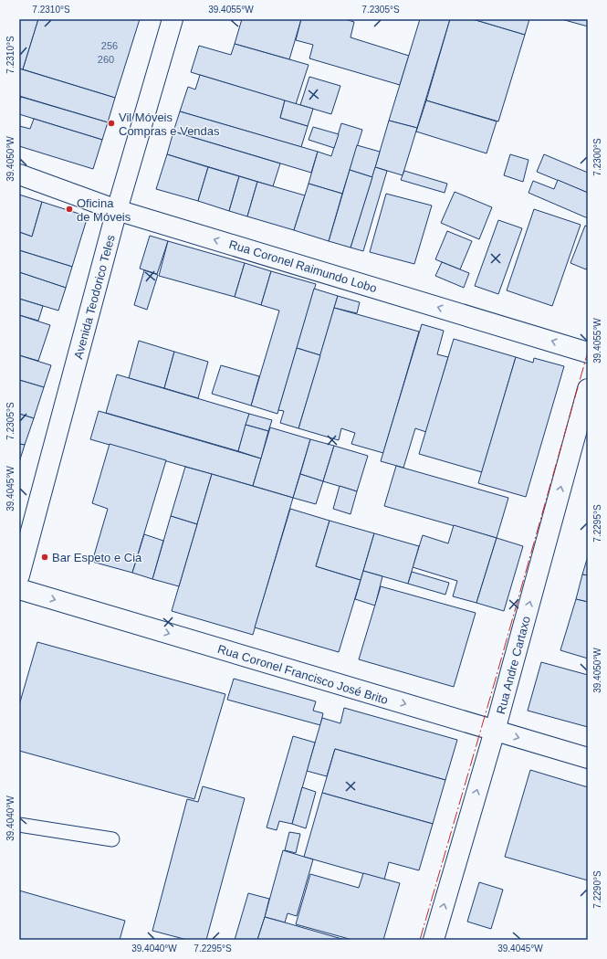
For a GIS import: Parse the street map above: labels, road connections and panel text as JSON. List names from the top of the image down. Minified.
{"streets":{"street":["Rua Coronel Raimundo Lobo","Avenida Teodorico Teles","Rua Andre Cartaxo","Rua Coronel Francisco José Brito"]},"crossings":[["Rua Coronel Raimundo Lobo","Avenida Teodorico Teles"],["Rua Andre Cartaxo","Rua Coronel Francisco José Brito"]],"one_way":["Rua Coronel Raimundo Lobo","Rua Andre Cartaxo","Rua Coronel Francisco José Brito"],"places":["Vil Móveis Compras e Vendas","Oficina de Móveis","Bar Espeto e Cia"],"house_numbers":["256","260"],"coordinates":["7.2310°S","39.4055°W","7.2305°S","7.2300°S","39.4050°W","39.4045°W","7.2295°S","39.4040°W","7.2290°S"]}
